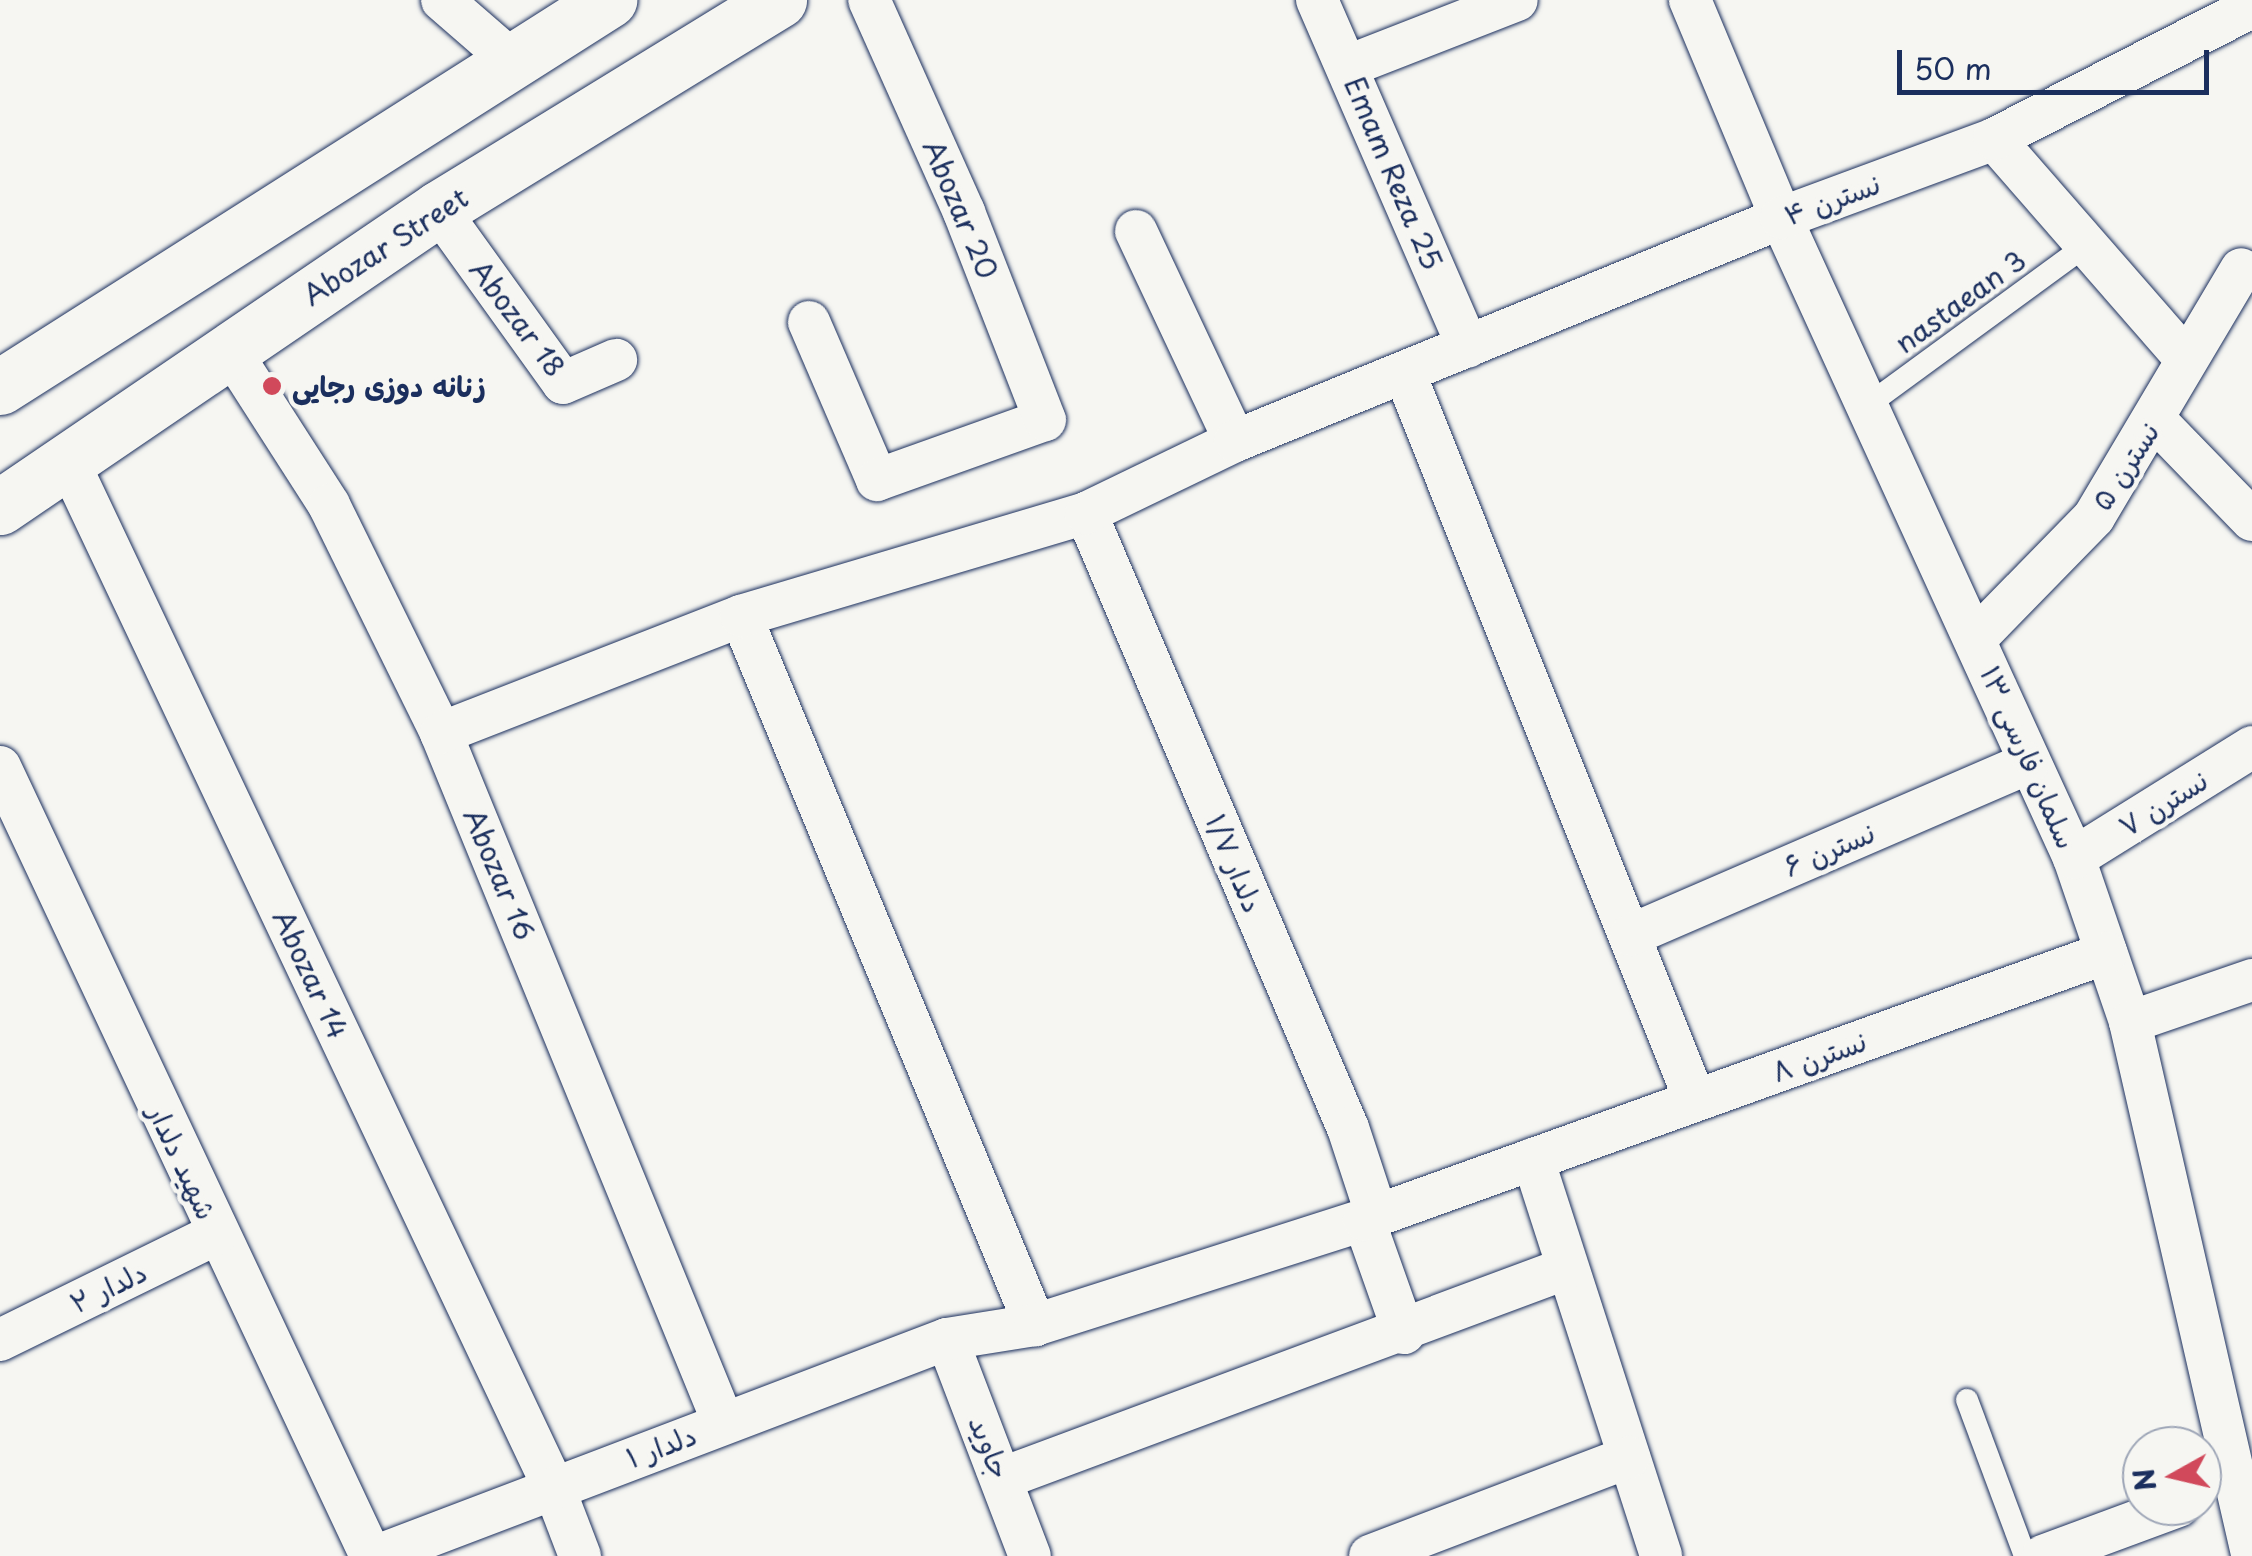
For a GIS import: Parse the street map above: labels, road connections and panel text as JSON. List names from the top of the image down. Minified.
{"streets":{"main road":["Abozar Street"],"street":["Emam Reza 25","نسترن ۴","Abozar 20","Abozar 18","نسترن ۵","۱۳ سلمان فارسی","نسترن ۷","نسترن ۶","دلدار ۱/۷","Abozar 16","Abozar 14","نسترن ۸","شهید دلدار","دلدار ۲","دلدار ۱","جاوید"],"lane":["nastaean 3"]},"crossings":[["Emam Reza 25","نسترن ۴"],["نسترن ۴","۱۳ سلمان فارسی"],["نسترن ۴","دلدار ۱/۷"],["نسترن ۴","Abozar 16"],["Abozar Street","Abozar 18"],["Abozar Street","Abozar 16"],["Abozar Street","Abozar 14"],["nastaean 3","۱۳ سلمان فارسی"],["نسترن ۵","۱۳ سلمان فارسی"],["۱۳ سلمان فارسی","نسترن ۷"],["۱۳ سلمان فارسی","نسترن ۶"],["۱۳ سلمان فارسی","نسترن ۸"],["دلدار ۱/۷","نسترن ۸"],["دلدار ۱/۷","دلدار ۱"],["Abozar 16","دلدار ۱"],["Abozar 14","دلدار ۱"],["نسترن ۸","دلدار ۱"],["شهید دلدار","دلدار ۲"],["شهید دلدار","دلدار ۱"],["دلدار ۱","جاوید"]],"places":["زنانه دوزی رجایی"],"scale_bar":"50 m","north":"left"}
